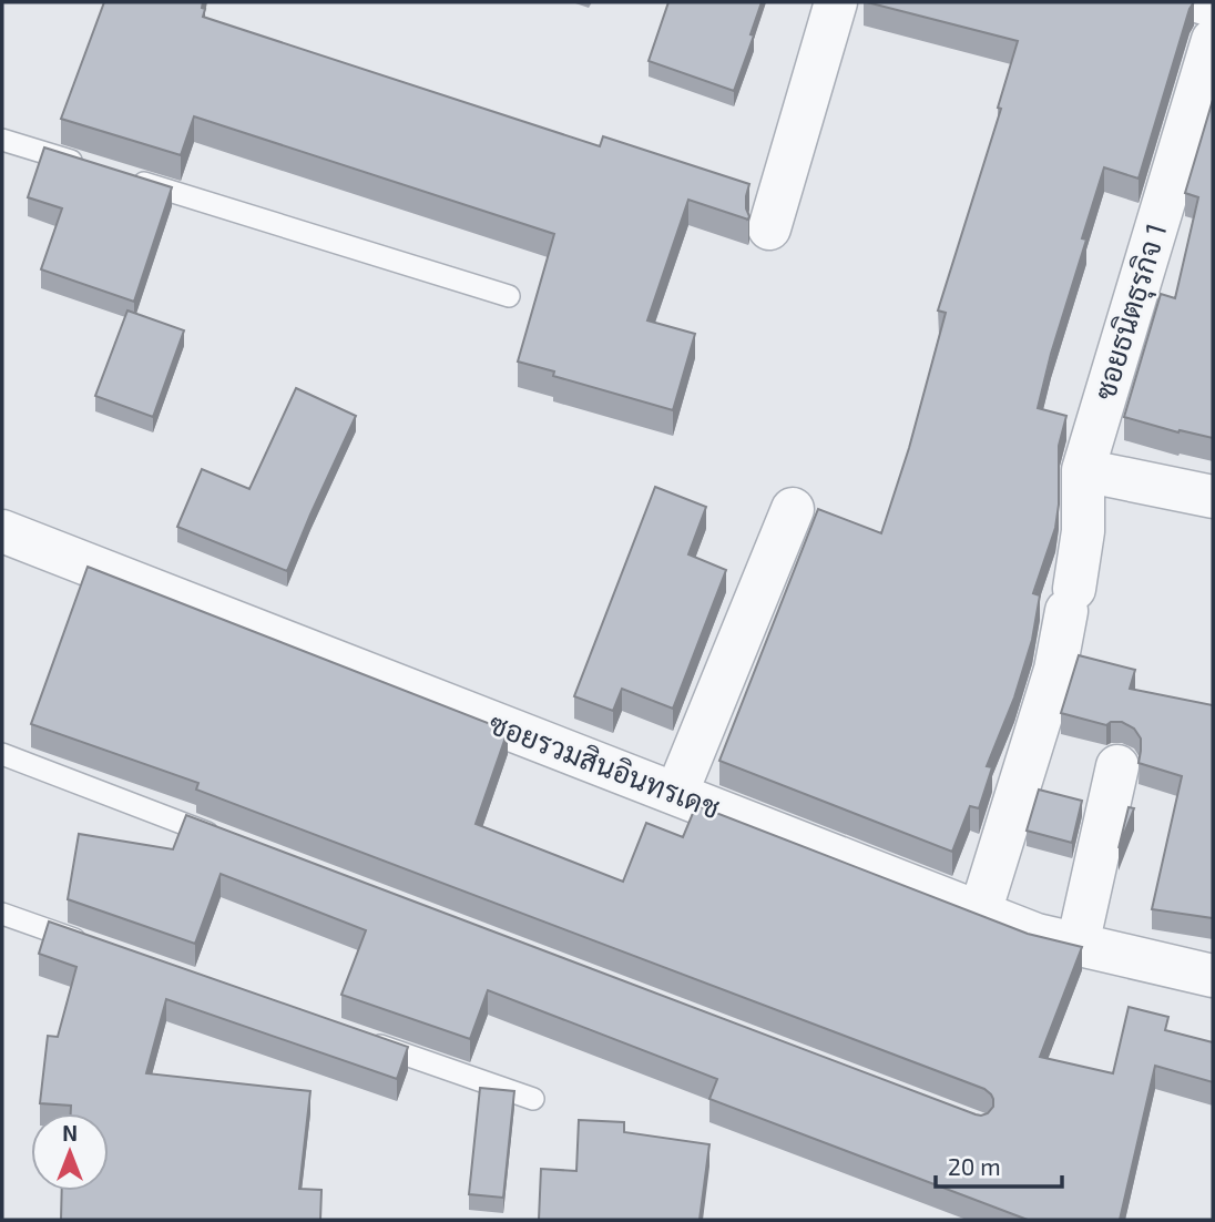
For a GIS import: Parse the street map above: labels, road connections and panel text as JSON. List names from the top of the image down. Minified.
{"streets":{"street":["ซอยธนิตธุรกิจ 1","ซอยรวมสินอินทรเดช"]},"crossings":[["ซอยธนิตธุรกิจ 1","ซอยรวมสินอินทรเดช"]],"scale_bar":"20 m","north":"top"}
